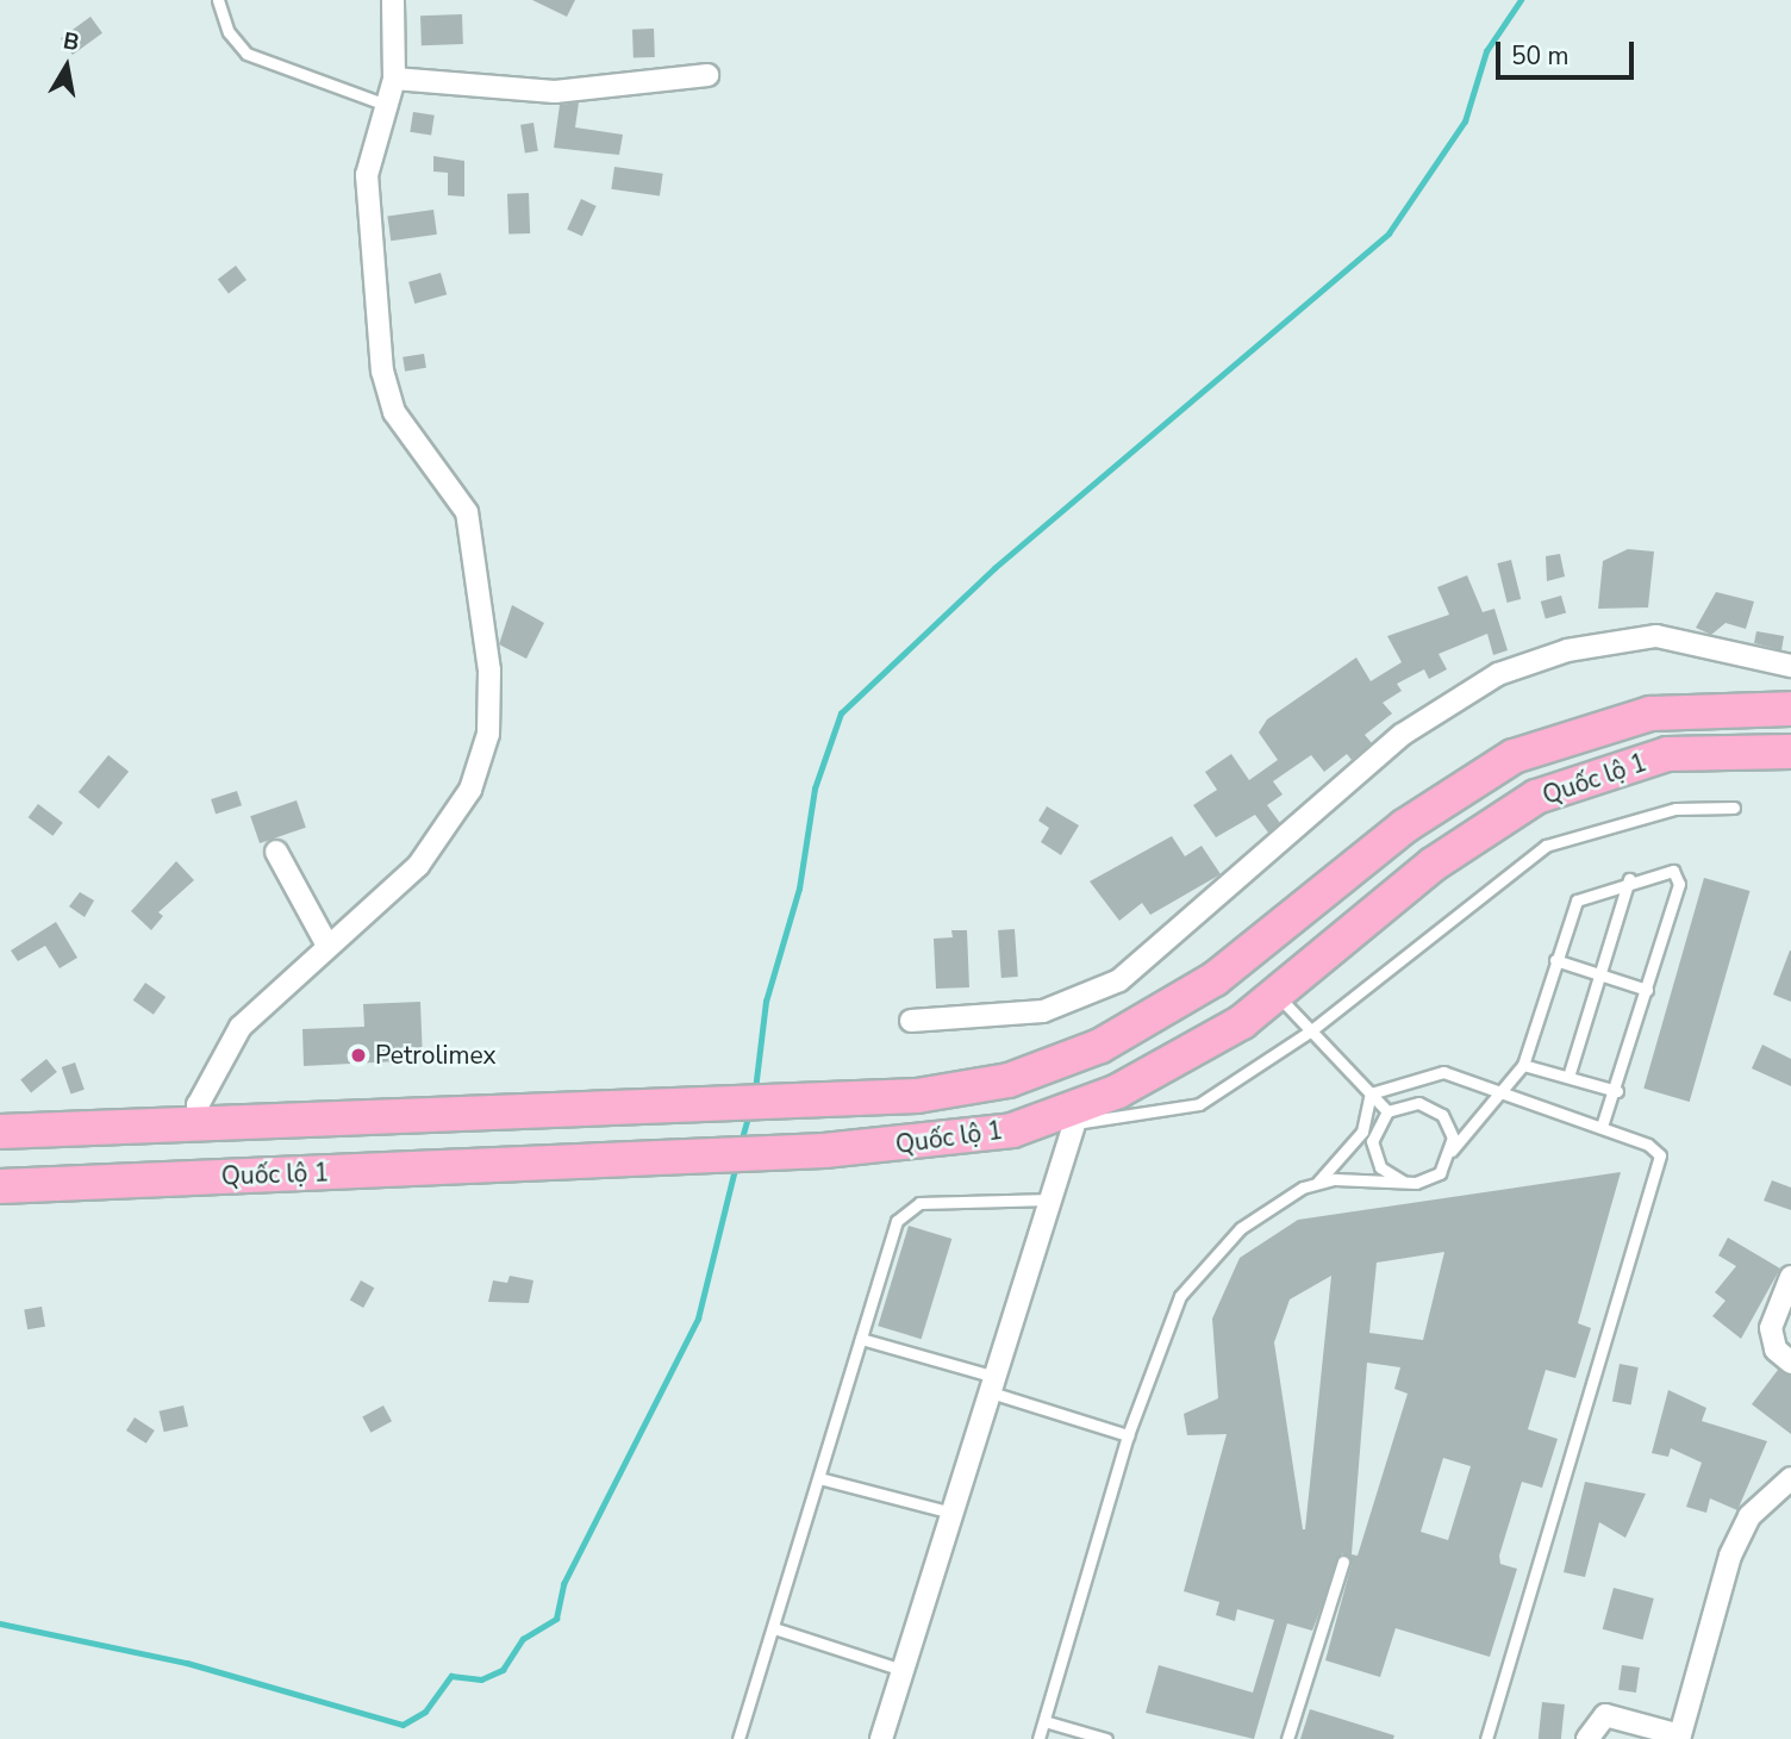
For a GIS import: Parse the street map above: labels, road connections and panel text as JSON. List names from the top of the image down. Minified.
{"streets":{"highway":["Quốc lộ 1"]},"places":["Petrolimex"],"scale_bar":"50 m","north":"top"}
